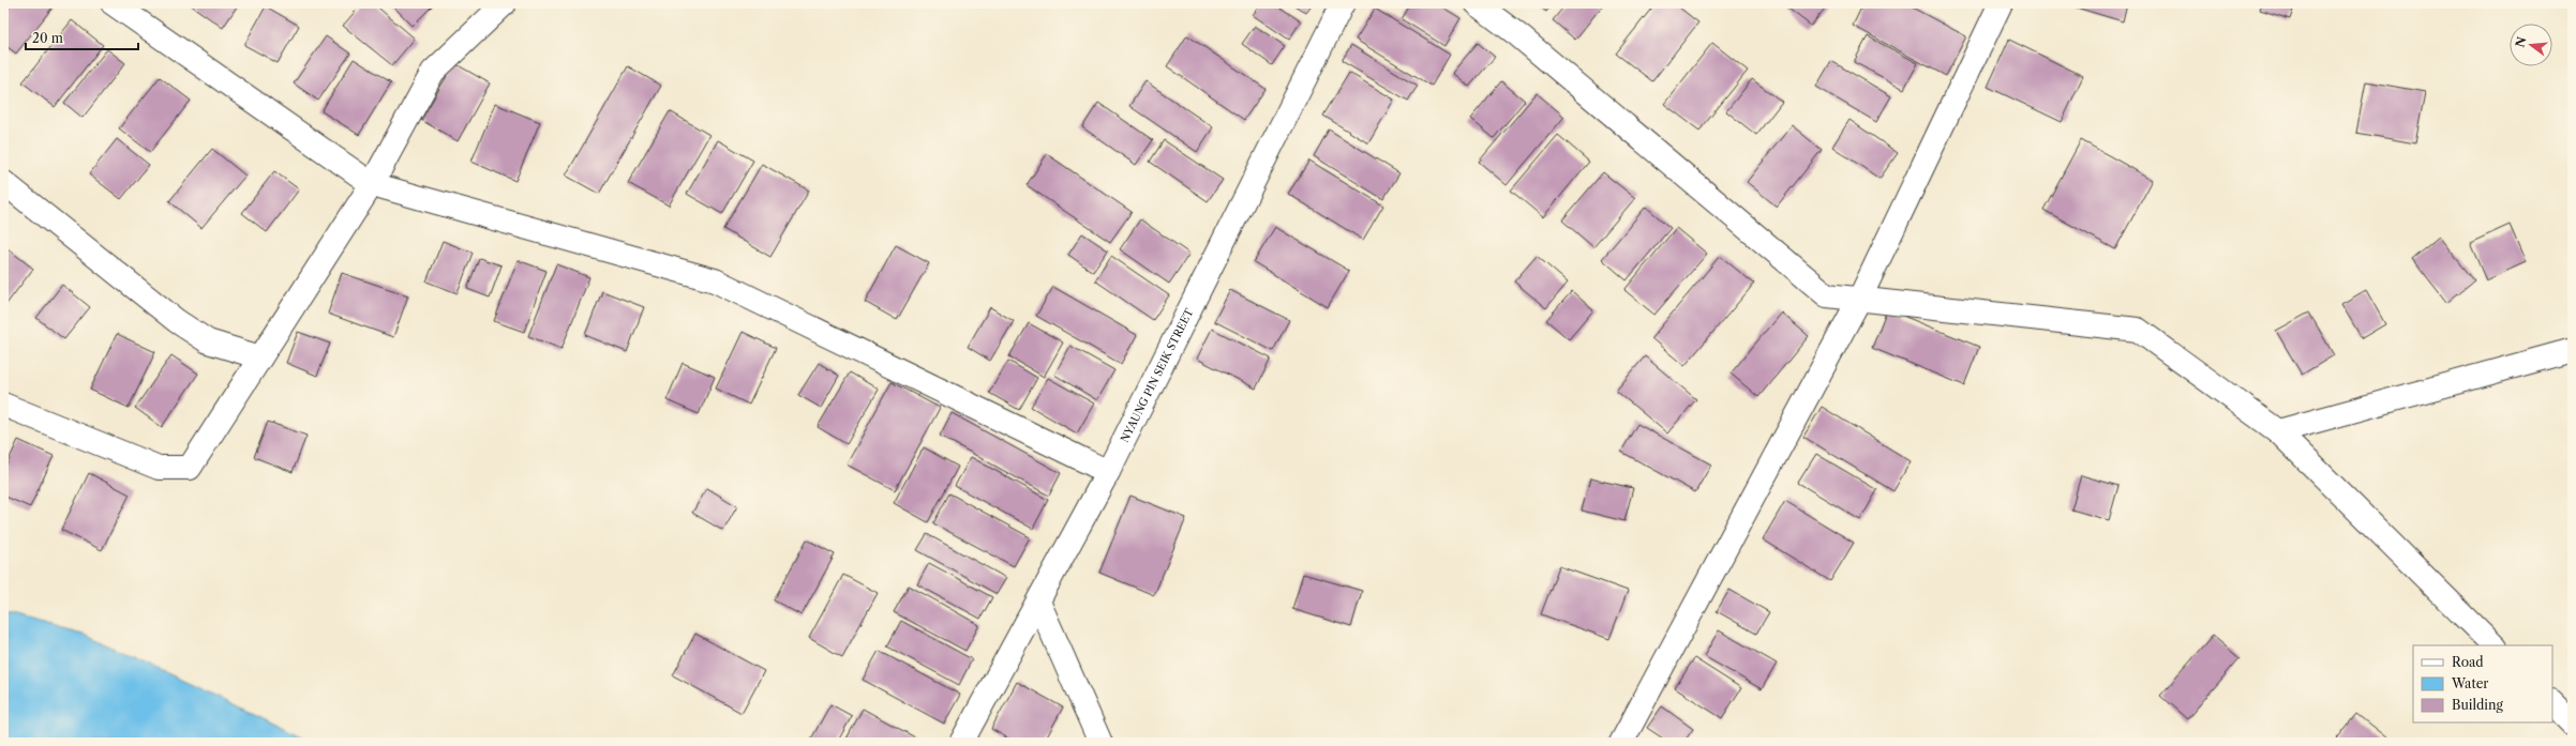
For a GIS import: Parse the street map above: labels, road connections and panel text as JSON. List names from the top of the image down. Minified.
{"streets":{"street":["NYAUNG PIN SEIK STREET"]},"legend":["Road","Water","Building"],"scale_bar":"20 m","north":"left"}
